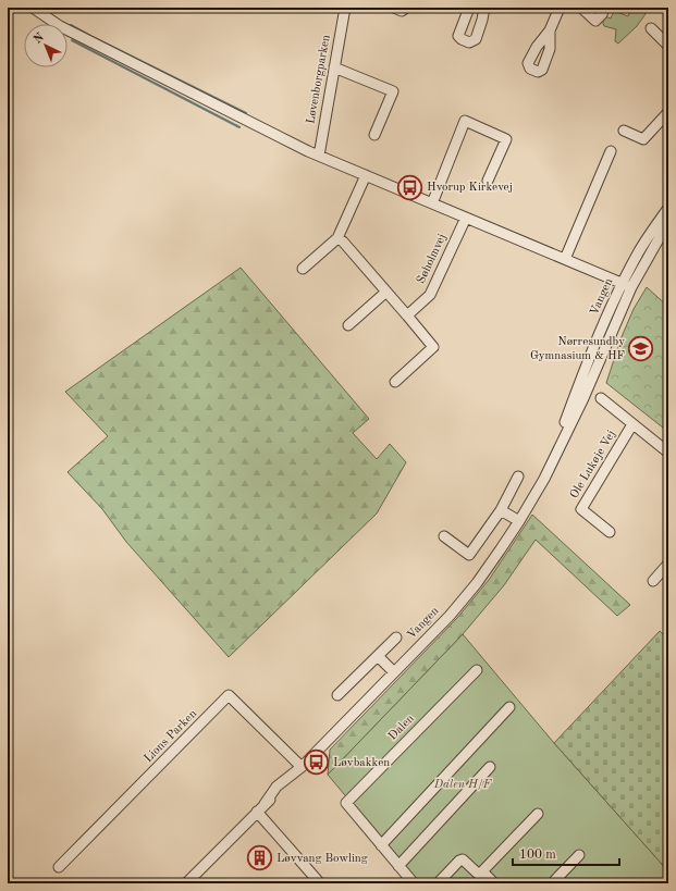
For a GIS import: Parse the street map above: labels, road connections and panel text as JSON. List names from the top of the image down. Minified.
{"streets":{"street":["Løvenborgparken","Søholmvej","Vangen","Ole Lukøje Vej","Dalen","Lions Parken"]},"crossings":[["Vangen","Lions Parken"]],"parks":["Dalen H/F"],"places":{"bus stop":["Hvorup Kirkevej","Løvbakken"],"school or university":["Nørresundby Gymnasium & HF"],"building":["Løvvang Bowling"]},"scale_bar":"100 m","north":"top left"}
